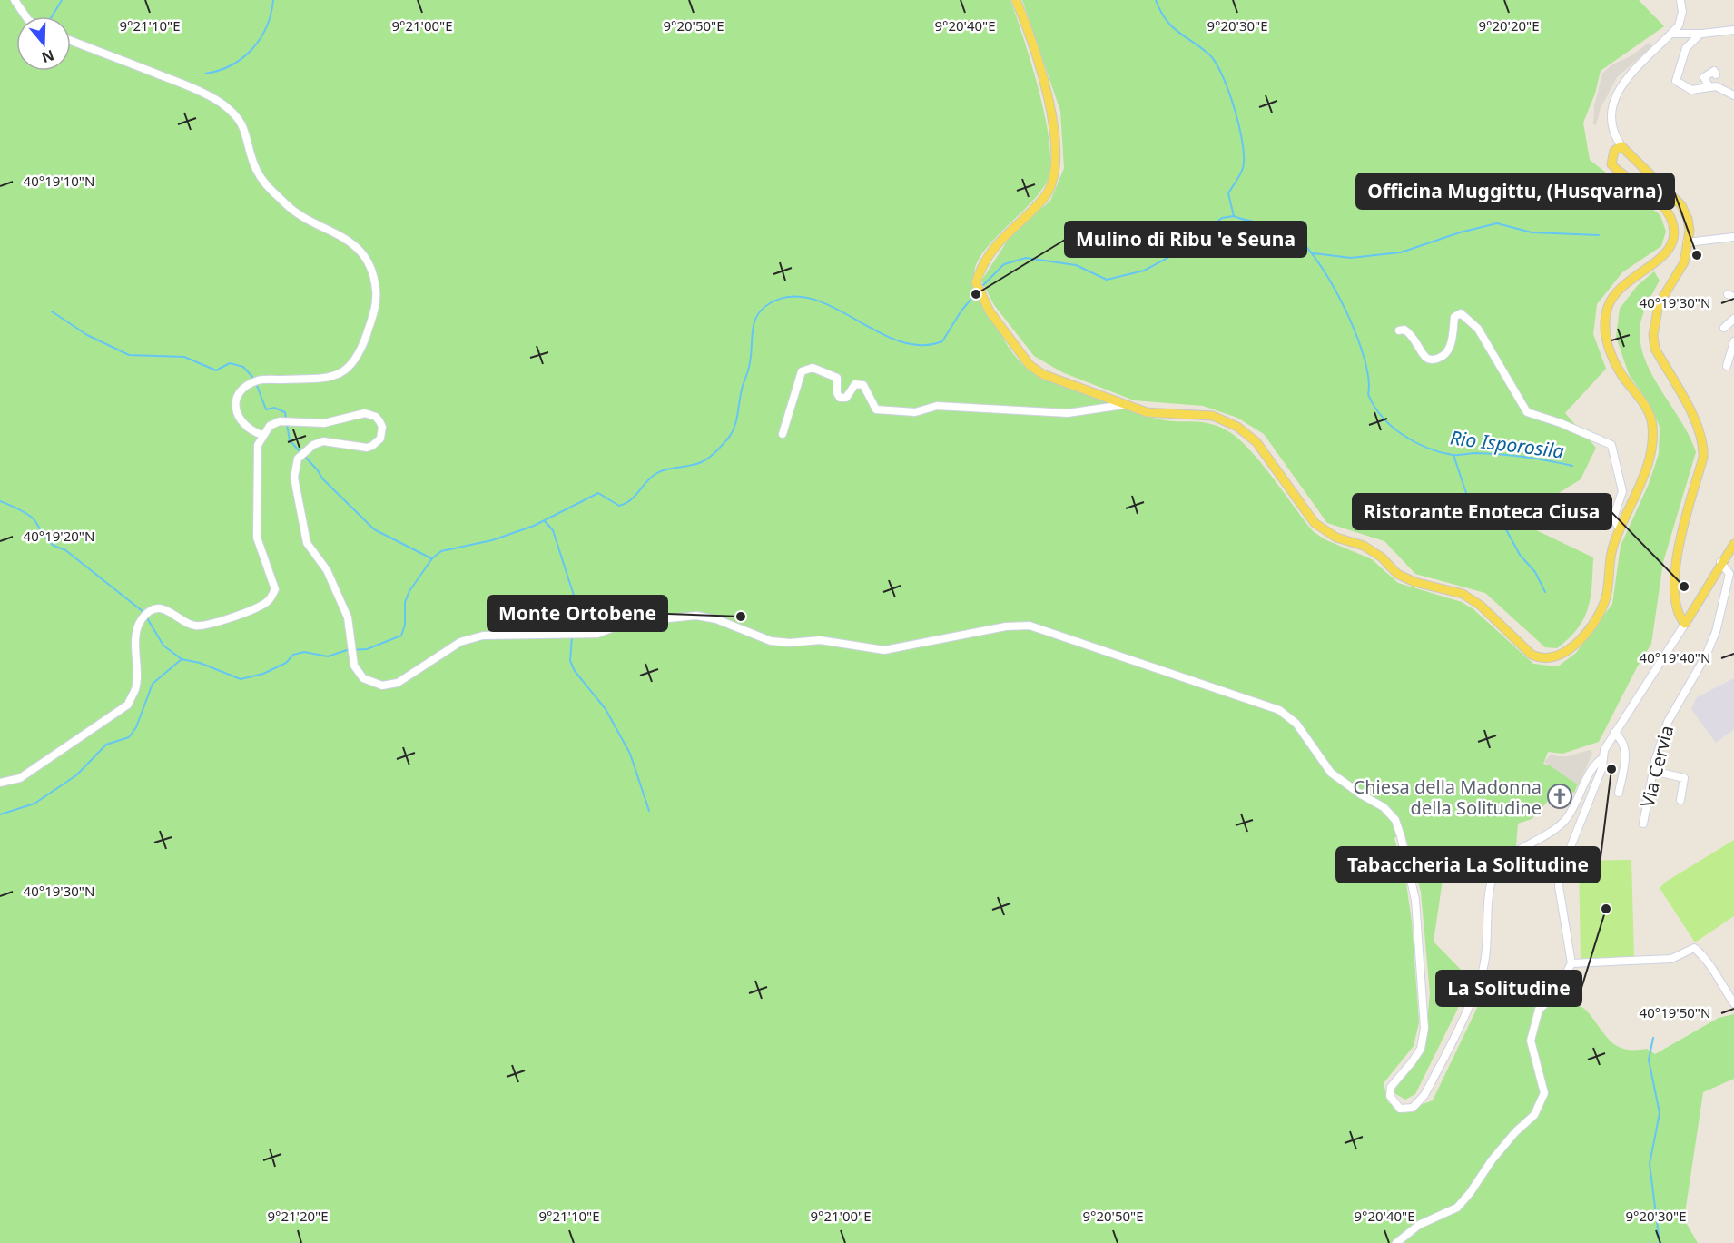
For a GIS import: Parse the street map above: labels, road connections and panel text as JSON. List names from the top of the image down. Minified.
{"streets":{"street":["Via Cervia"]},"water":["Rio Isporosila"],"places":{"other":["Officina Muggittu, (Husqvarna)","Mulino di Ribu 'e Seuna","Ristorante Enoteca Ciusa","Monte Ortobene","Tabaccheria La Solitudine","La Solitudine"],"church":["Chiesa della Madonna della Solitudine"]},"north":"bottom","coordinates":["9°21'10\"E","9°21'00\"E","9°20'50\"E","9°20'40\"E","9°20'30\"E","9°20'20\"E","40°19'10\"N","40°19'30\"N","40°19'20\"N","40°19'40\"N","40°19'50\"N","9°21'20\"E"]}
